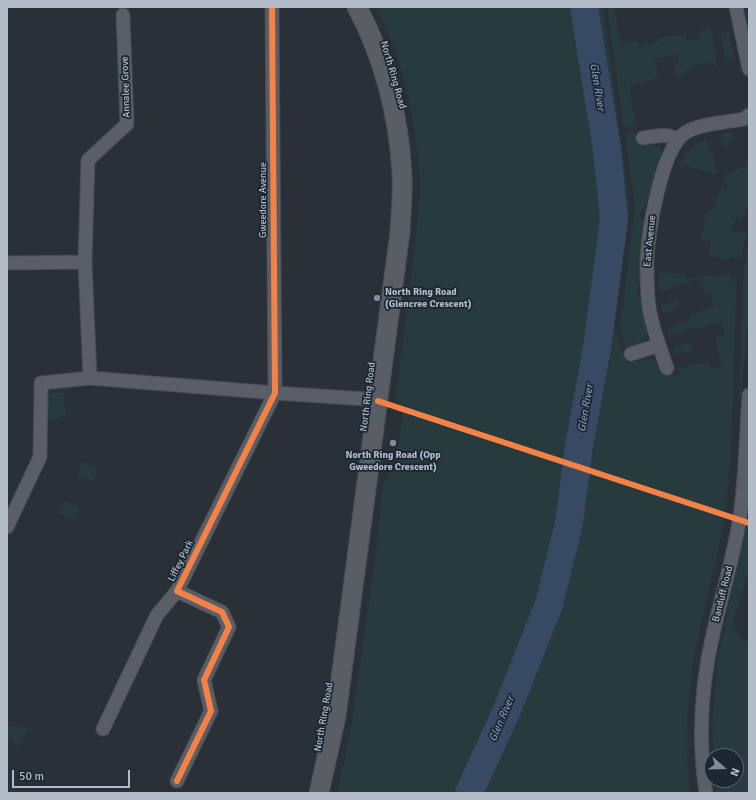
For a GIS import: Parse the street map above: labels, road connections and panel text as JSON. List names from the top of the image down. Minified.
{"streets":{"main road":["North Ring Road"],"street":["Annalee Grove","Gweedore Avenue","East Avenue","Liffey Park","Banduff Road"]},"crossings":[["Gweedore Avenue","Liffey Park"]],"water":["Glen River"],"places":["North Ring Road (Glencree Crescent)","North Ring Road (Opp Gweedore Crescent)"],"scale_bar":"50 m","north":"right"}
